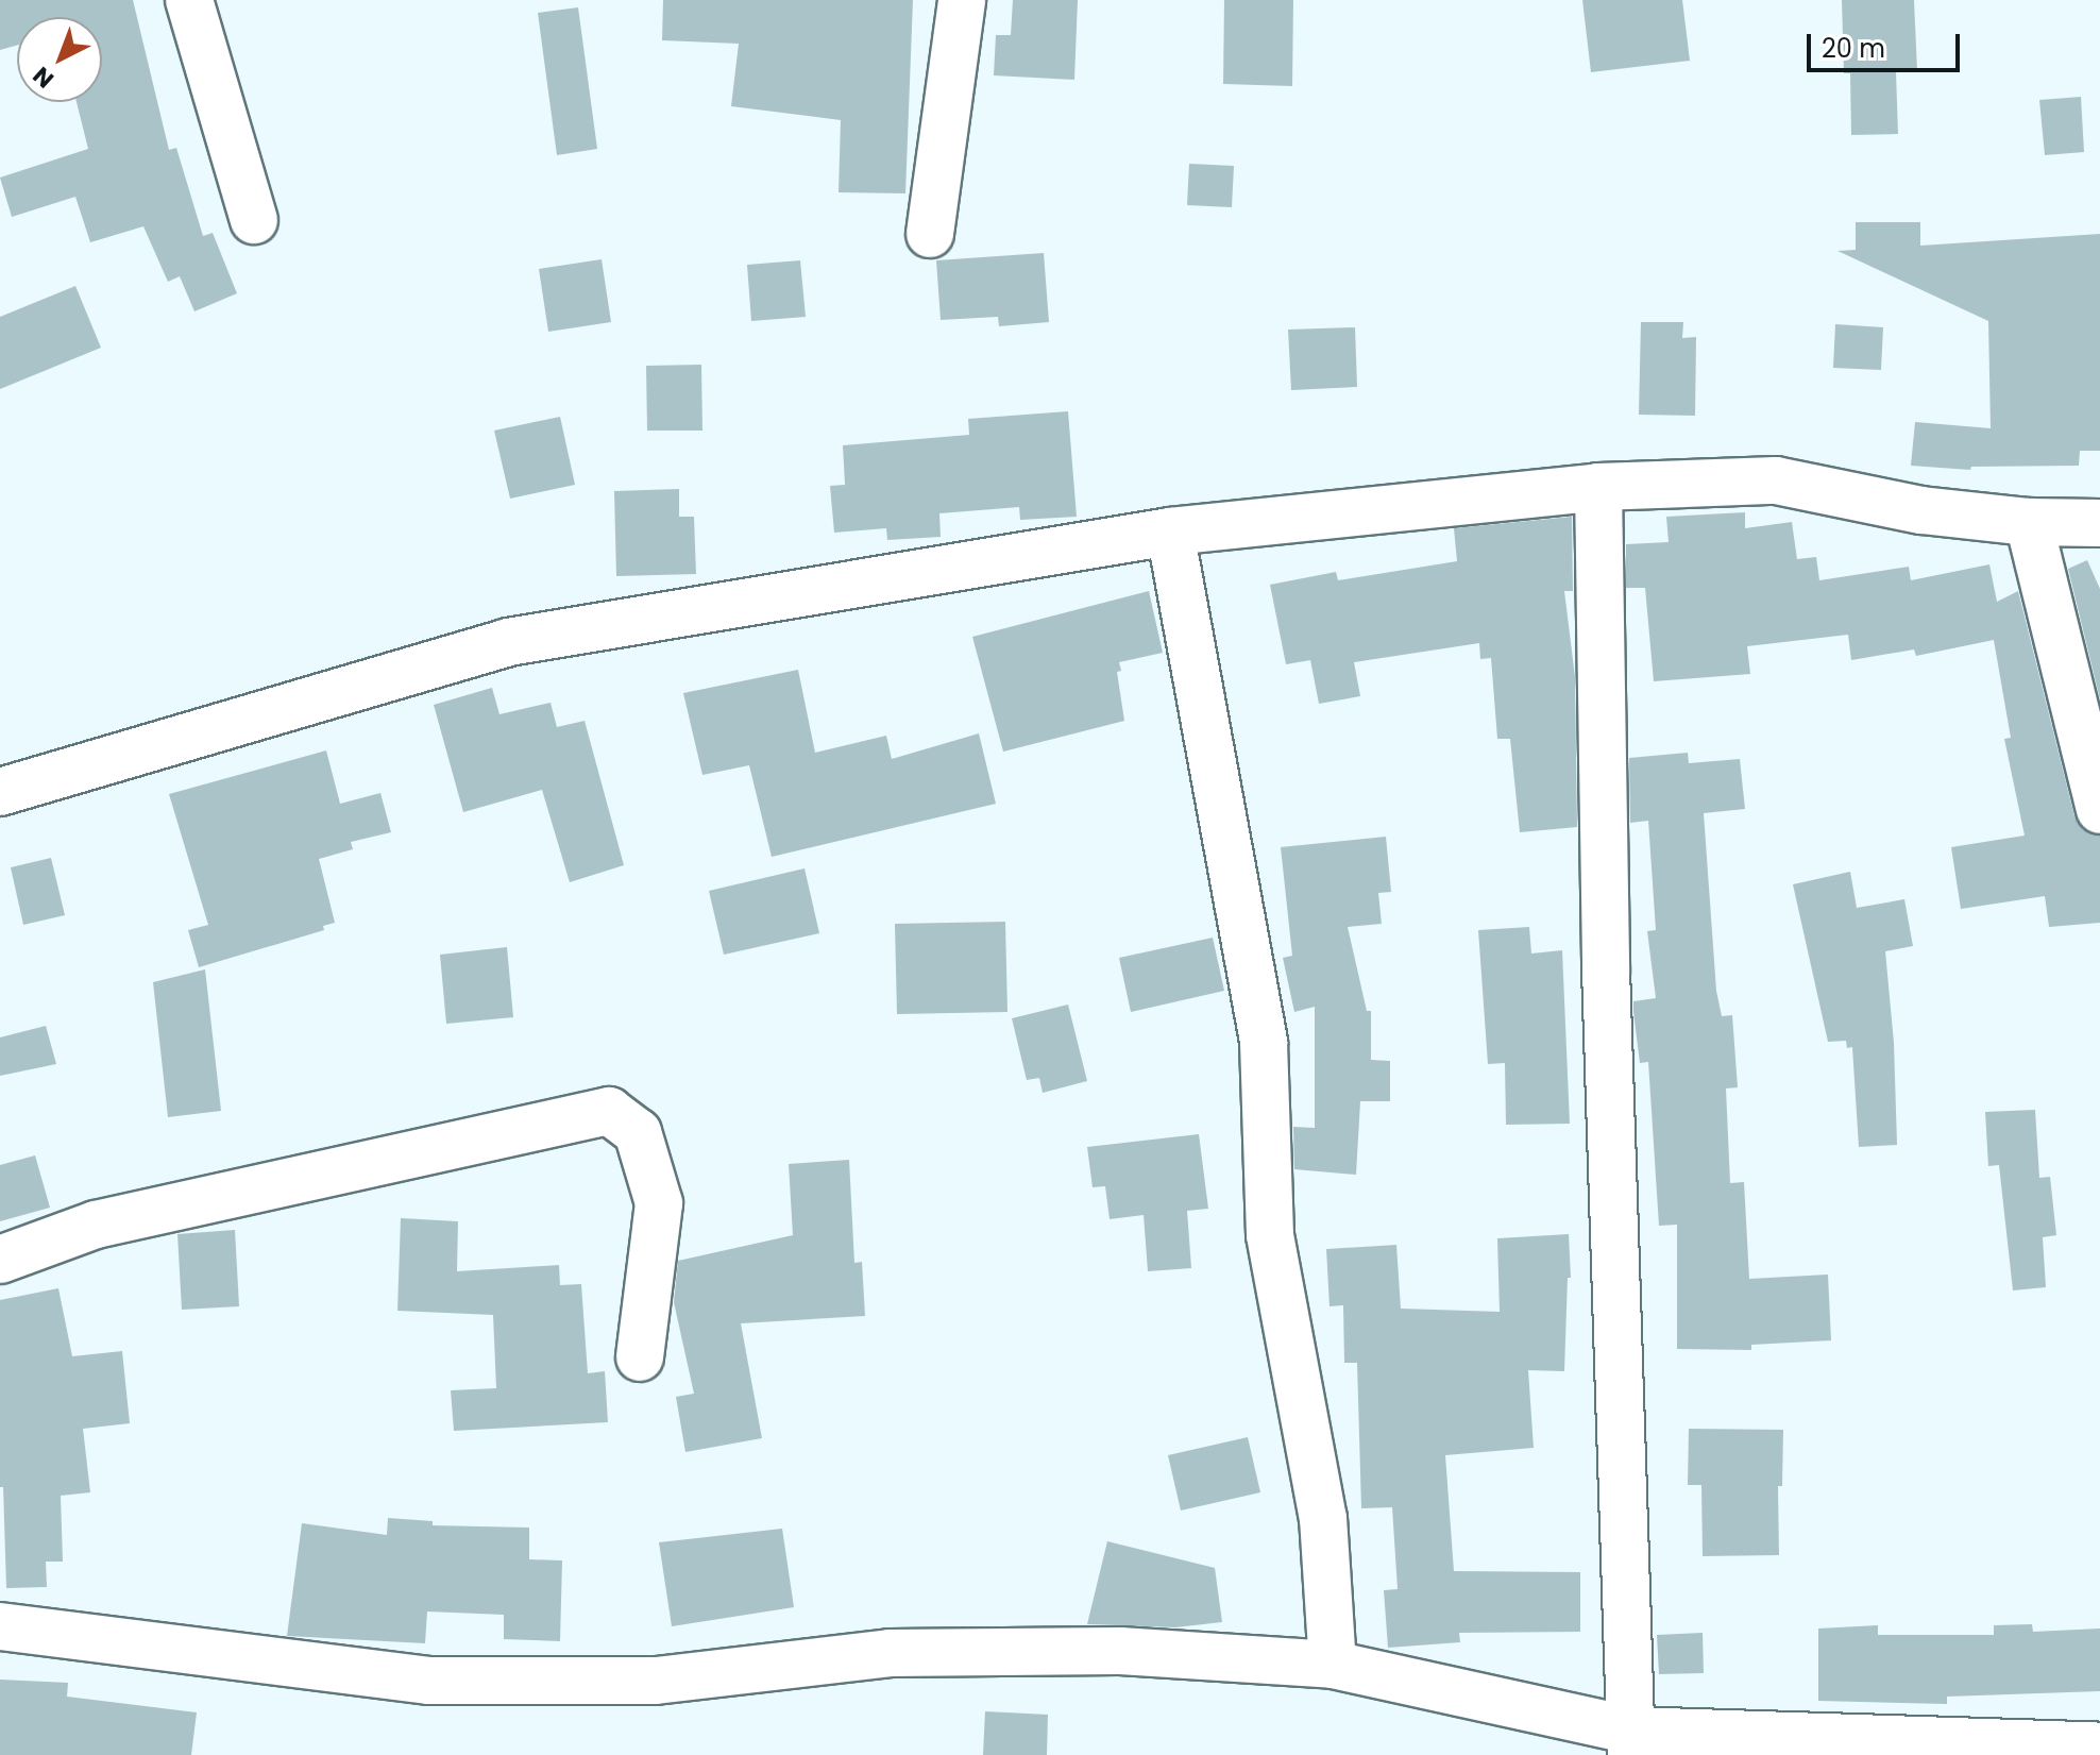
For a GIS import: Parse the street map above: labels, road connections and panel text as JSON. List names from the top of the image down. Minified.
{"scale_bar":"20 m","north":"bottom left"}
